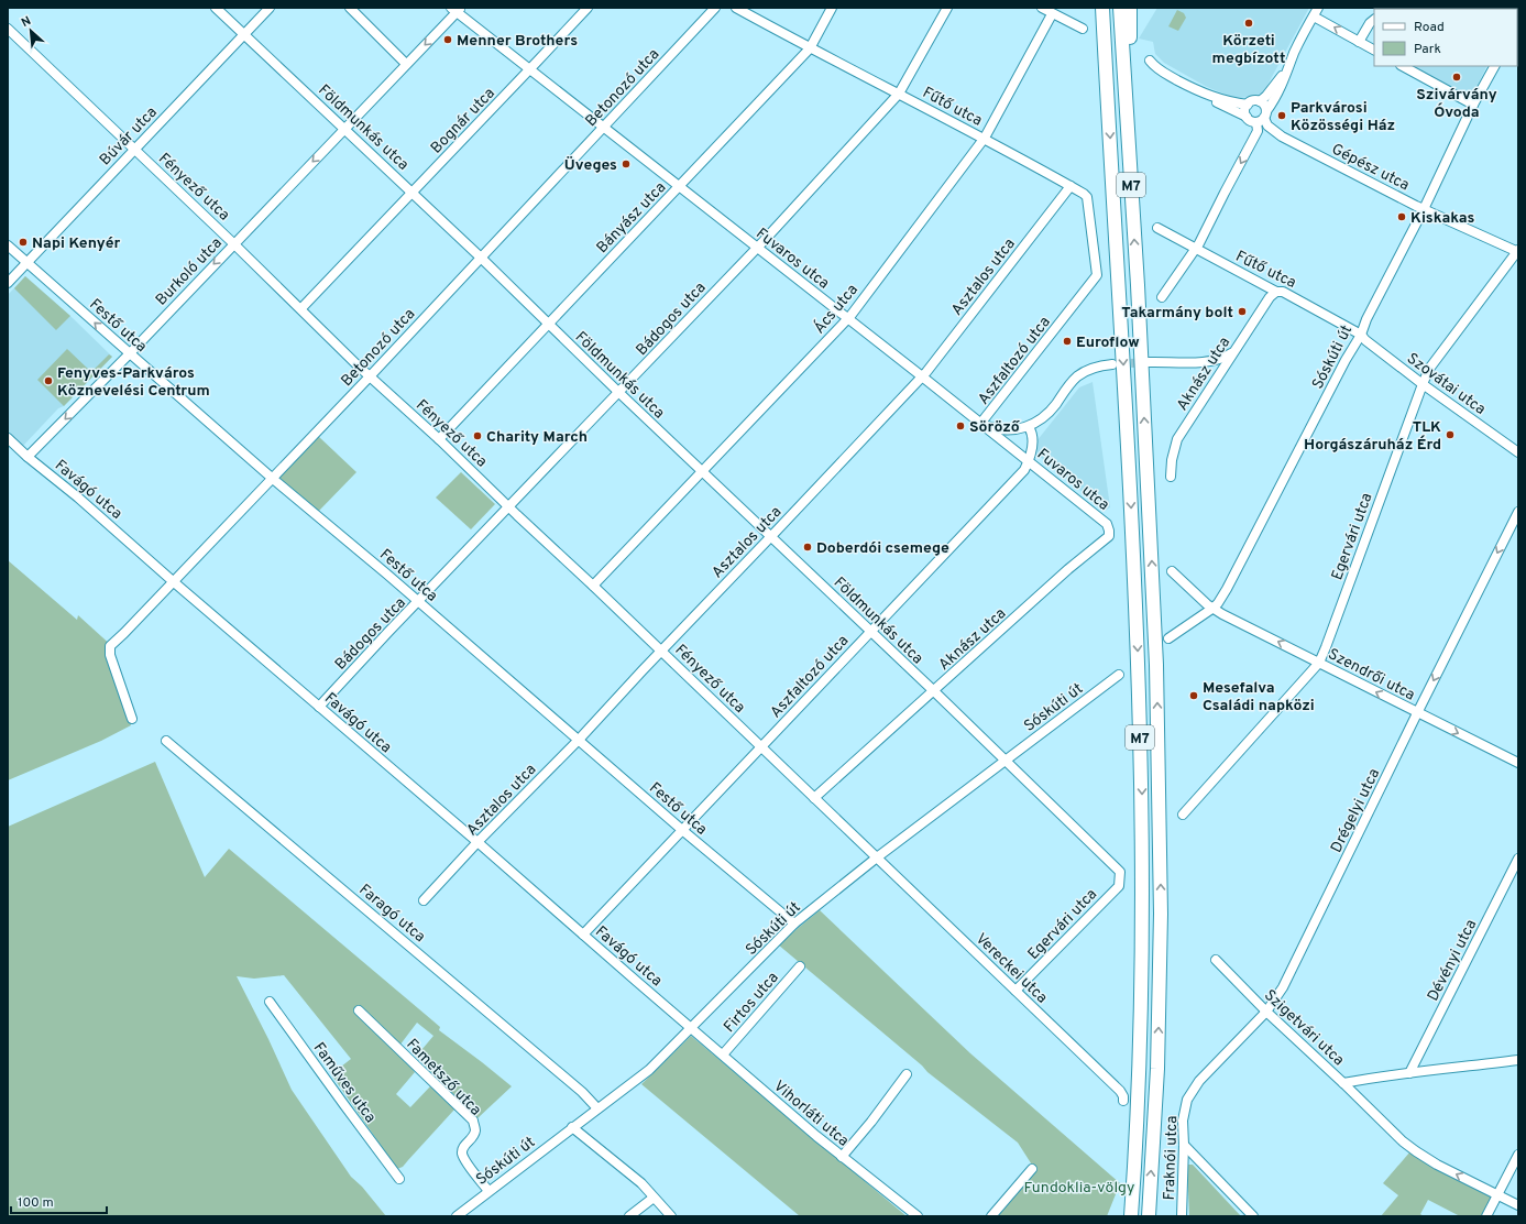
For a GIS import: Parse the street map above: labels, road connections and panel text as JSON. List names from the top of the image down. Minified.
{"streets":{"highway":["M7"],"street":["Betonozó utca","Fűtő utca","Bognár utca","Földmunkás utca","Búvár utca","Gépész utca","Fényező utca","Bányász utca","Fuvaros utca","Burkoló utca","Asztalos utca","Ács utca","Bádogos utca","Festő utca","Sóskúti út","Aszfaltozó utca","Aknász utca","Szovátai utca","Favágó utca","Egervári utca","Szendrői utca","Drégelyi utca","Faragó utca","Dévényi utca","Vereckei utca","Firtos utca","Szigetvári utca","Fametsző utca","Faműves utca","Vihorláti utca","Fraknói utca"]},"crossings":[["Betonozó utca","Földmunkás utca"],["Betonozó utca","Fényező utca"],["Betonozó utca","Fuvaros utca"],["Betonozó utca","Festő utca"],["Betonozó utca","Favágó utca"],["Fűtő utca","Bányász utca"],["Fűtő utca","Asztalos utca"],["Fűtő utca","Ács utca"],["Fűtő utca","Bádogos utca"],["Fűtő utca","Sóskúti út"],["Fűtő utca","Aszfaltozó utca"],["Fűtő utca","Aknász utca"],["Fűtő utca","Szovátai utca"],["Bognár utca","Földmunkás utca"],["Bognár utca","Fényező utca"],["Bognár utca","Fuvaros utca"],["Földmunkás utca","Búvár utca"],["Földmunkás utca","Bányász utca"],["Földmunkás utca","Burkoló utca"],["Földmunkás utca","Asztalos utca"],["Földmunkás utca","Ács utca"],["Földmunkás utca","Bádogos utca"],["Földmunkás utca","Sóskúti út"],["Földmunkás utca","Aszfaltozó utca"],["Földmunkás utca","Aknász utca"],["Földmunkás utca","Egervári utca"],["Búvár utca","Fényező utca"],["Búvár utca","Festő utca"],["Gépész utca","Sóskúti út"],["Gépész utca","Egervári utca"],["Fényező utca","Bányász utca"],["Fényező utca","Burkoló utca"],["Fényező utca","Asztalos utca"],["Fényező utca","Ács utca"],["Fényező utca","Bádogos utca"],["Fényező utca","Sóskúti út"],["Fényező utca","Aszfaltozó utca"],["Fényező utca","Aknász utca"],["Fényező utca","Vereckei utca"],["Bányász utca","Fuvaros utca"],["Fuvaros utca","Burkoló utca"],["Fuvaros utca","Asztalos utca"],["Fuvaros utca","Ács utca"],["Fuvaros utca","Bádogos utca"],["Fuvaros utca","Aszfaltozó utca"],["Fuvaros utca","Aknász utca"],["Burkoló utca","Festő utca"],["Burkoló utca","Favágó utca"],["Asztalos utca","Festő utca"],["Asztalos utca","Favágó utca"],["Bádogos utca","Festő utca"],["Bádogos utca","Favágó utca"],["Festő utca","Sóskúti út"],["Festő utca","Aszfaltozó utca"],["Sóskúti út","Szovátai utca"],["Sóskúti út","Favágó utca"],["Sóskúti út","Egervári utca"],["Sóskúti út","Szendrői utca"],["Sóskúti út","Faragó utca"],["Sóskúti út","Vereckei utca"],["Sóskúti út","Fametsző utca"],["Sóskúti út","Vihorláti utca"],["Aszfaltozó utca","Favágó utca"],["Szovátai utca","Egervári utca"],["Favágó utca","Vihorláti utca"],["Egervári utca","Szendrői utca"],["Egervári utca","Vereckei utca"],["Szendrői utca","Drégelyi utca"],["Drégelyi utca","Szigetvári utca"],["Drégelyi utca","Fraknói utca"],["Dévényi utca","Szigetvári utca"],["Firtos utca","Vihorláti utca"]],"one_way":["Burkoló utca"],"parks":["Fundoklia-völgy"],"places":["Körzeti megbízott","Menner Brothers","Szivárvány Óvoda","Parkvárosi Közösségi Ház","Üveges","Kiskakas","Napi Kenyér","Takarmány bolt","Euroflow","Fenyves-Parkváros Köznevelési Centrum","Söröző","TLK Horgászáruház Érd","Charity March","Doberdói csemege","Mesefalva Családi napközi"],"legend":["Road","Park"],"scale_bar":"100 m","north":"top left"}
